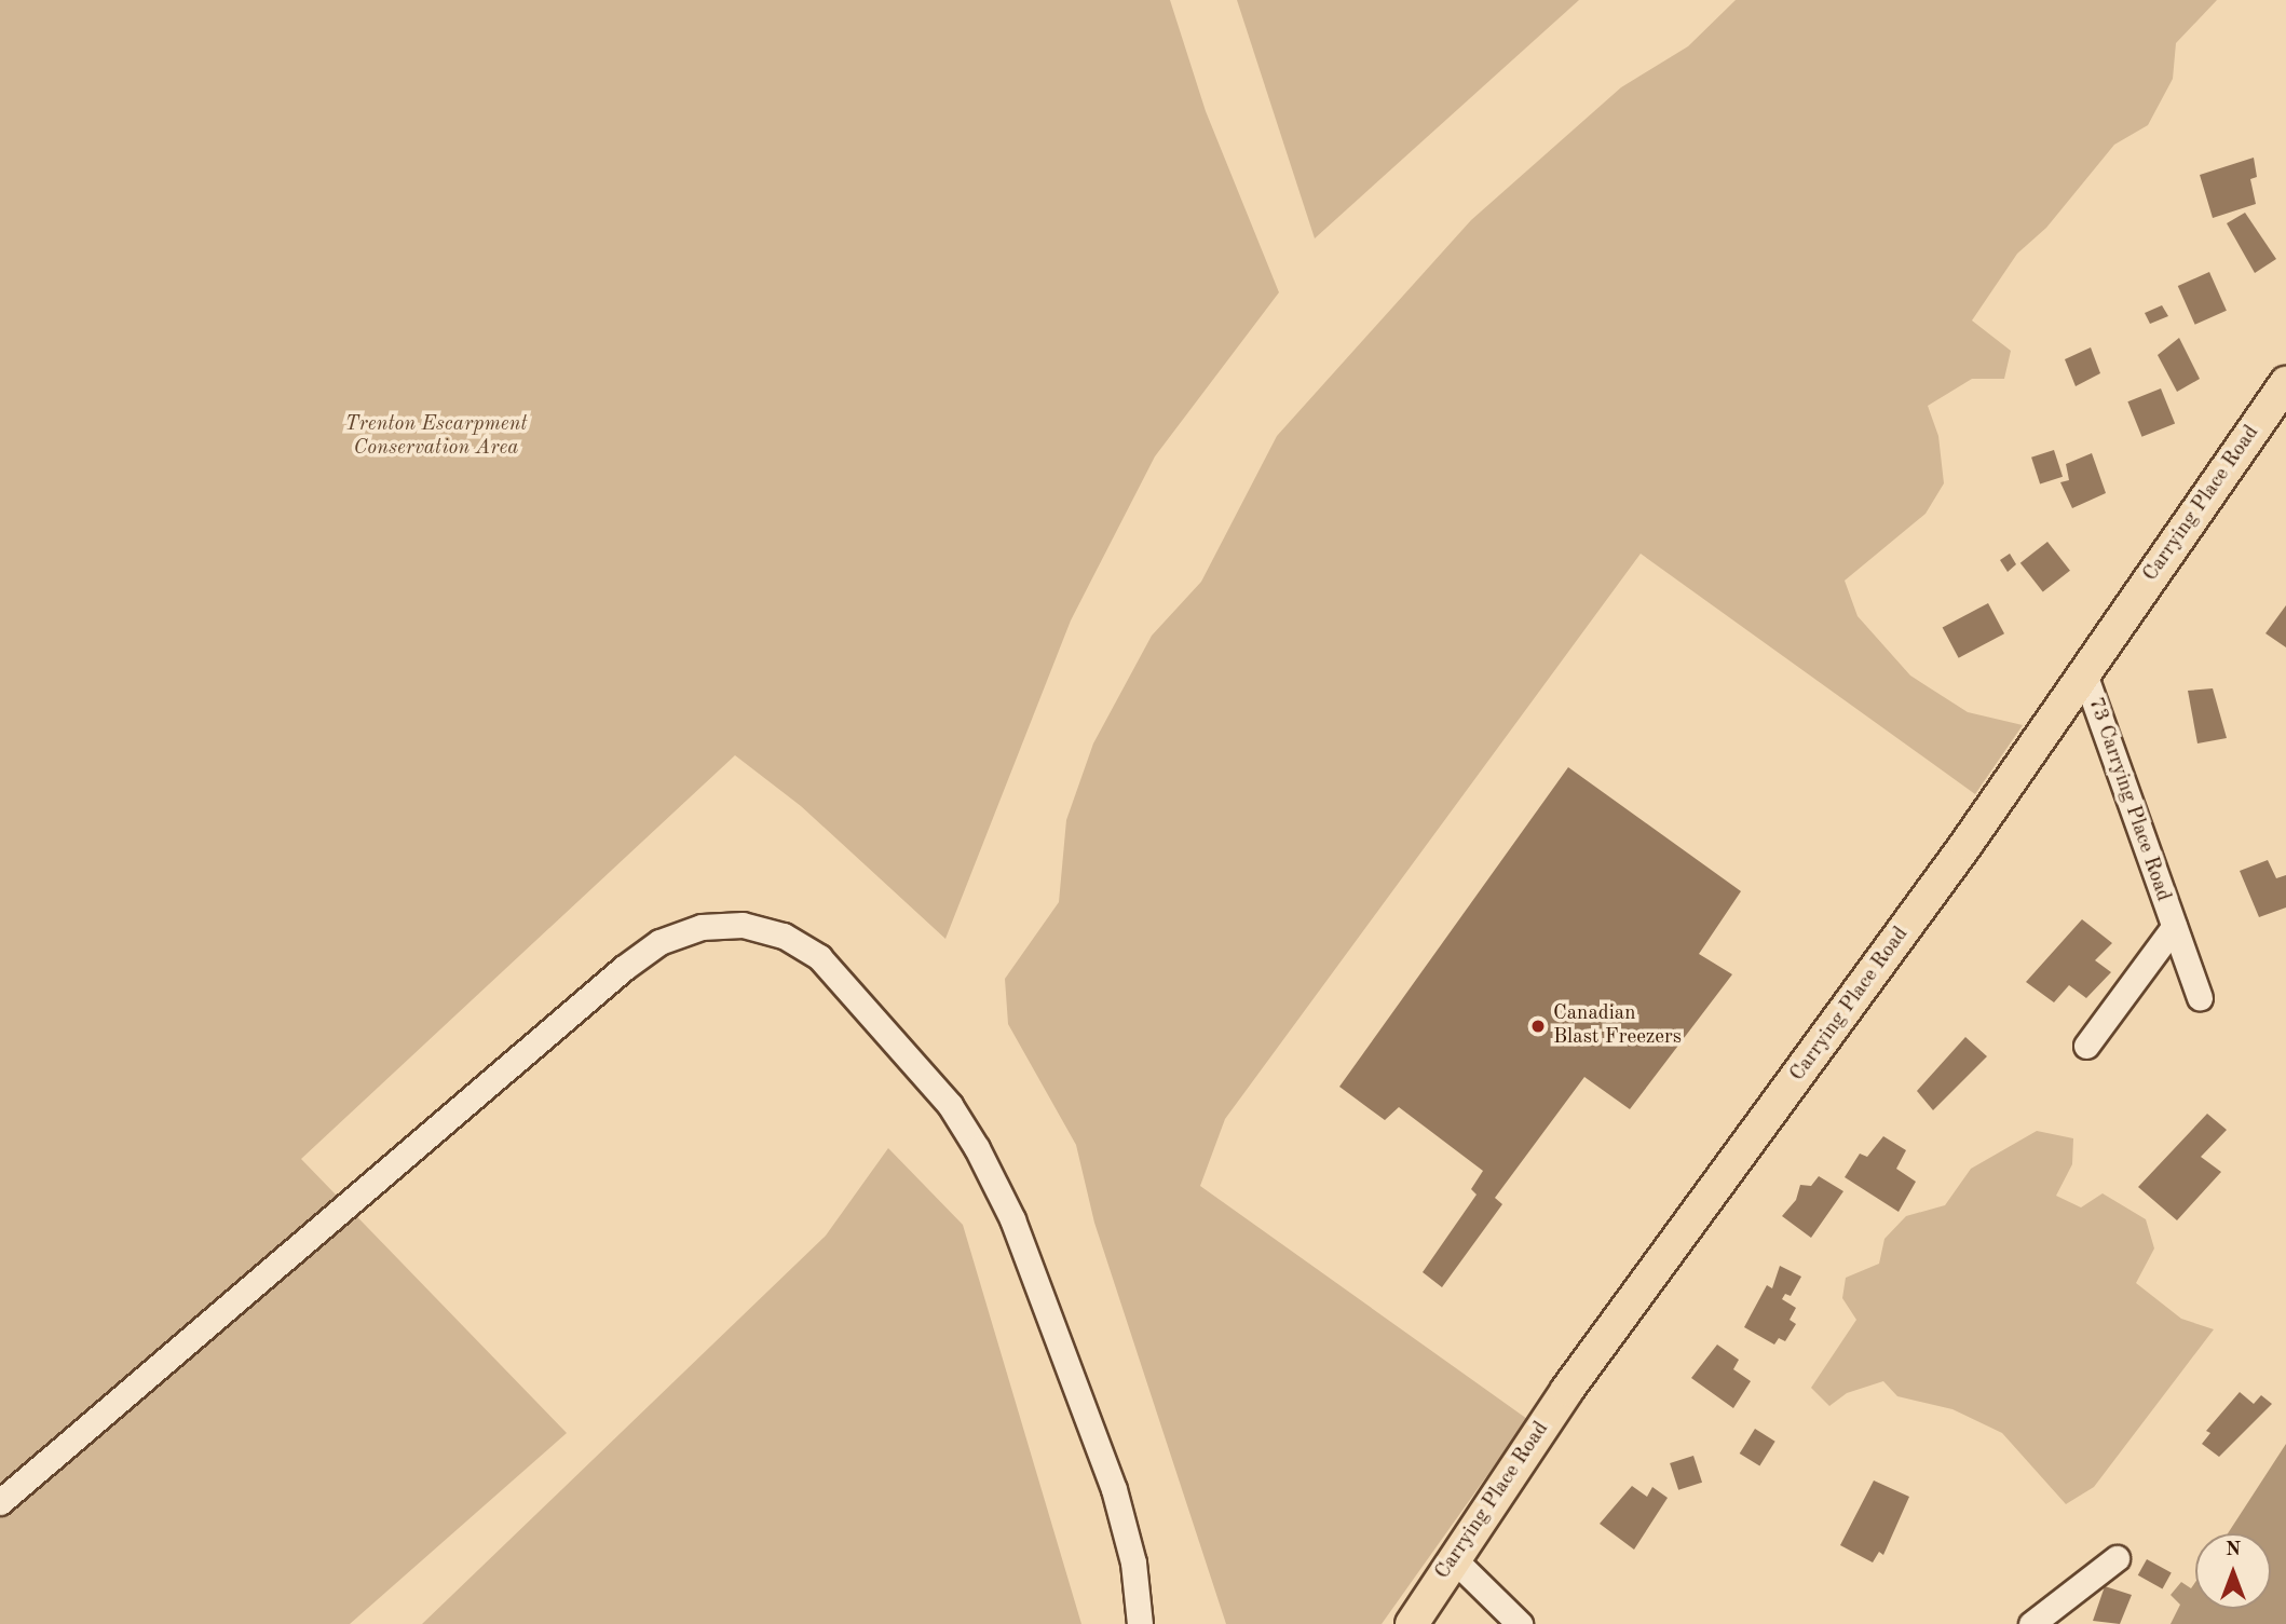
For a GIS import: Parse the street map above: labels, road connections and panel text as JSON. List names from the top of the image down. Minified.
{"streets":{"main road":["Carrying Place Road"],"street":["73 Carrying Place Road"]},"crossings":[["Carrying Place Road","73 Carrying Place Road"]],"parks":["Trenton Escarpment Conservation Area"],"places":["Canadian Blast Freezers"],"north":"top"}
